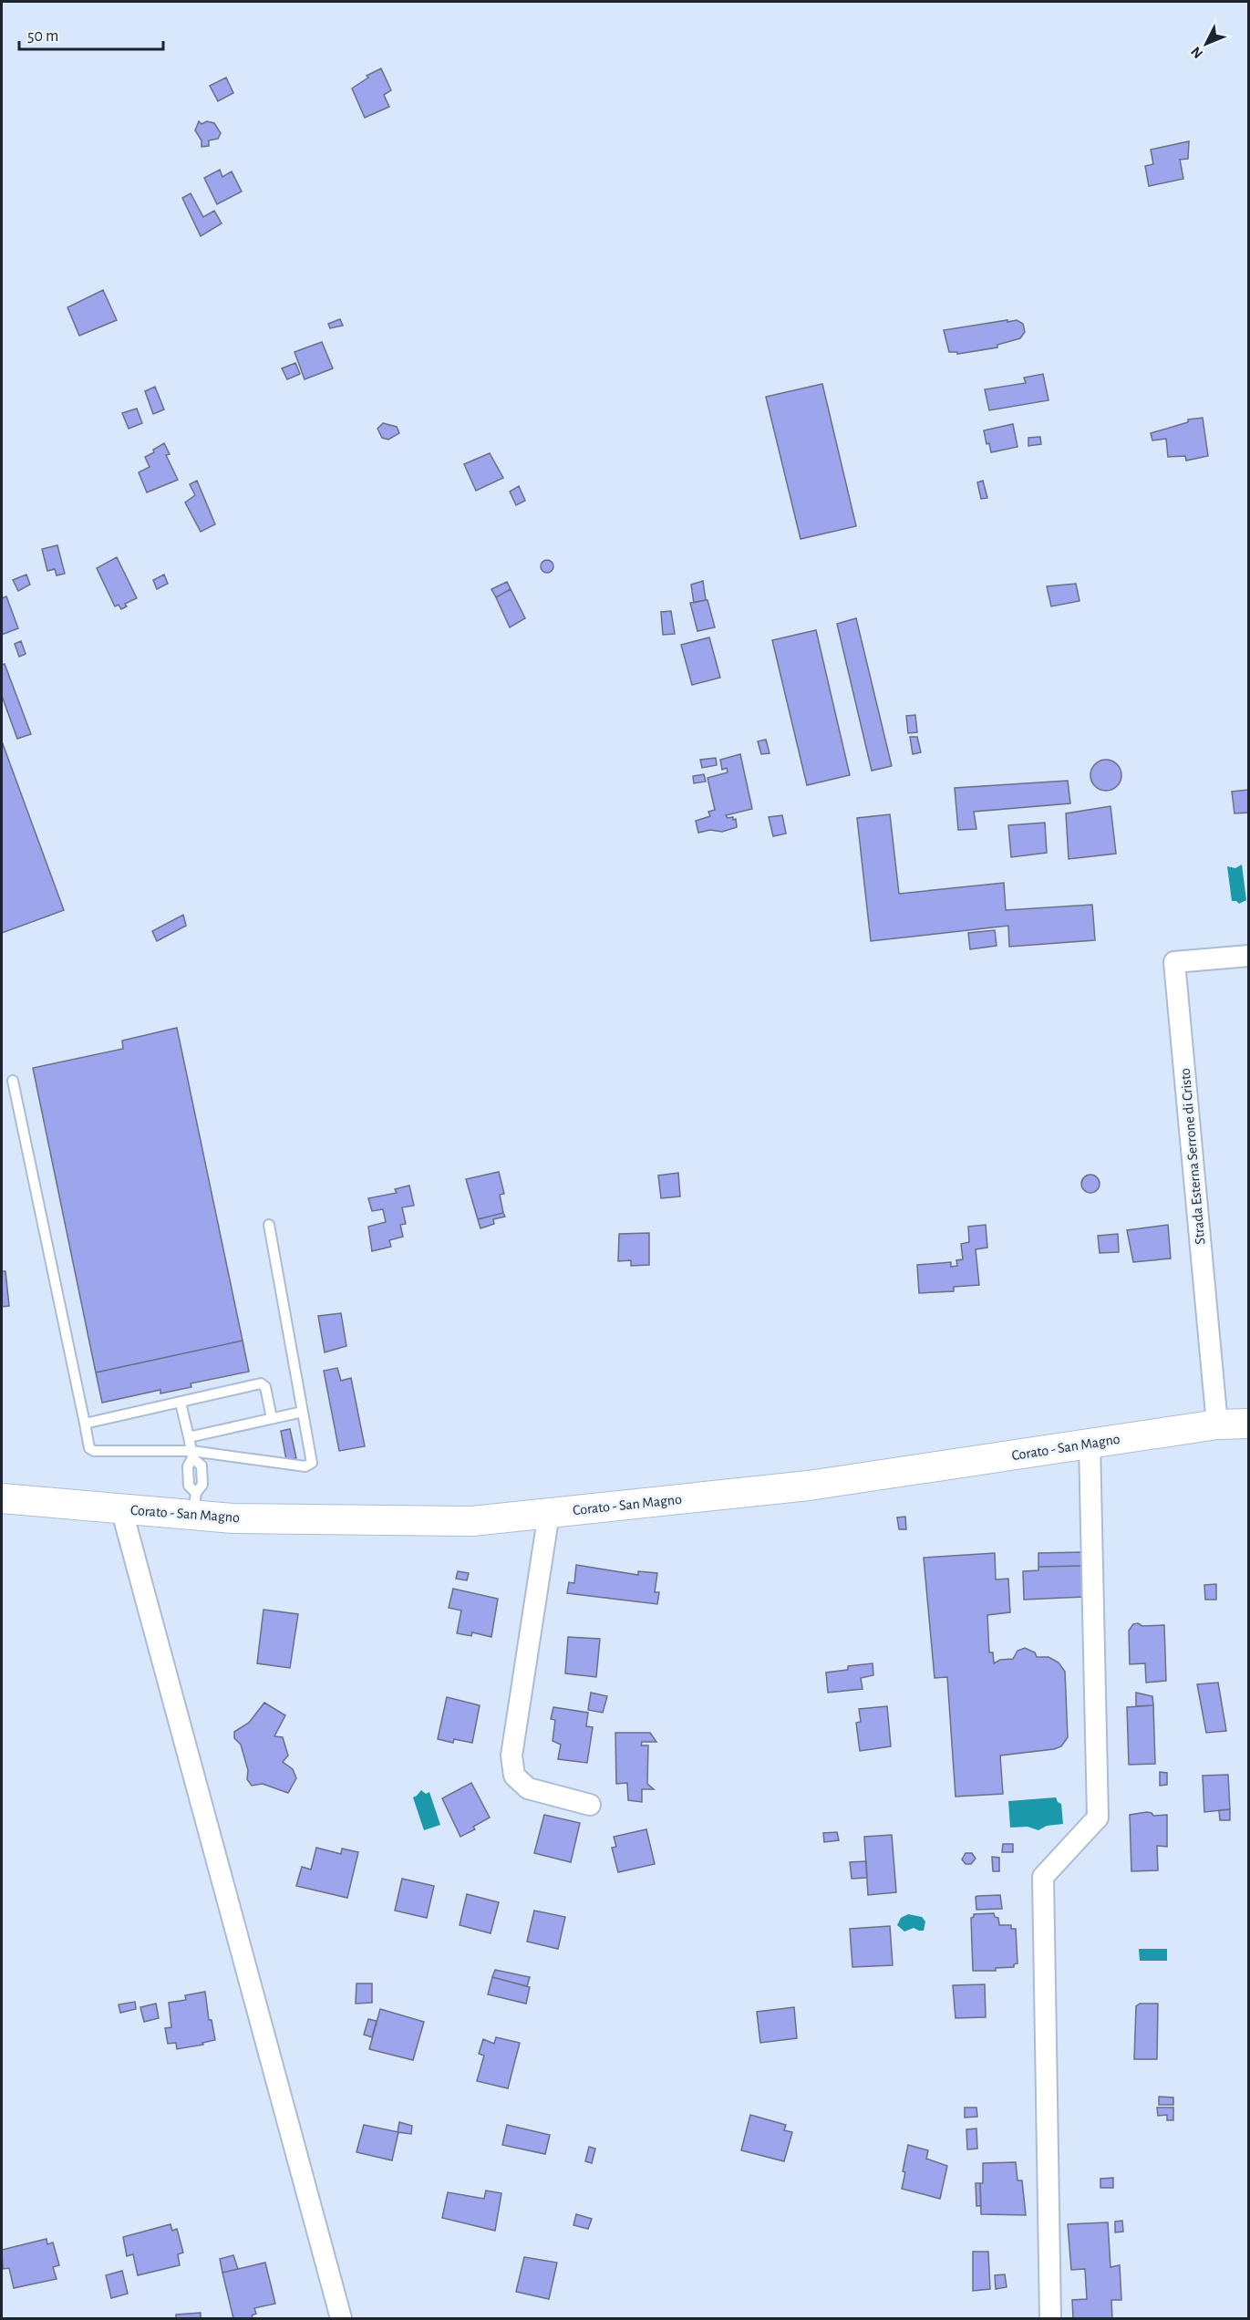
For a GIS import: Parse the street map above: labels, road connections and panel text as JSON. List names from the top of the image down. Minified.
{"streets":{"main road":["Corato - San Magno"],"street":["Strada Esterna Serrone di Cristo"]},"crossings":[["Strada Esterna Serrone di Cristo","Corato - San Magno"]],"scale_bar":"50 m","north":"bottom left"}
